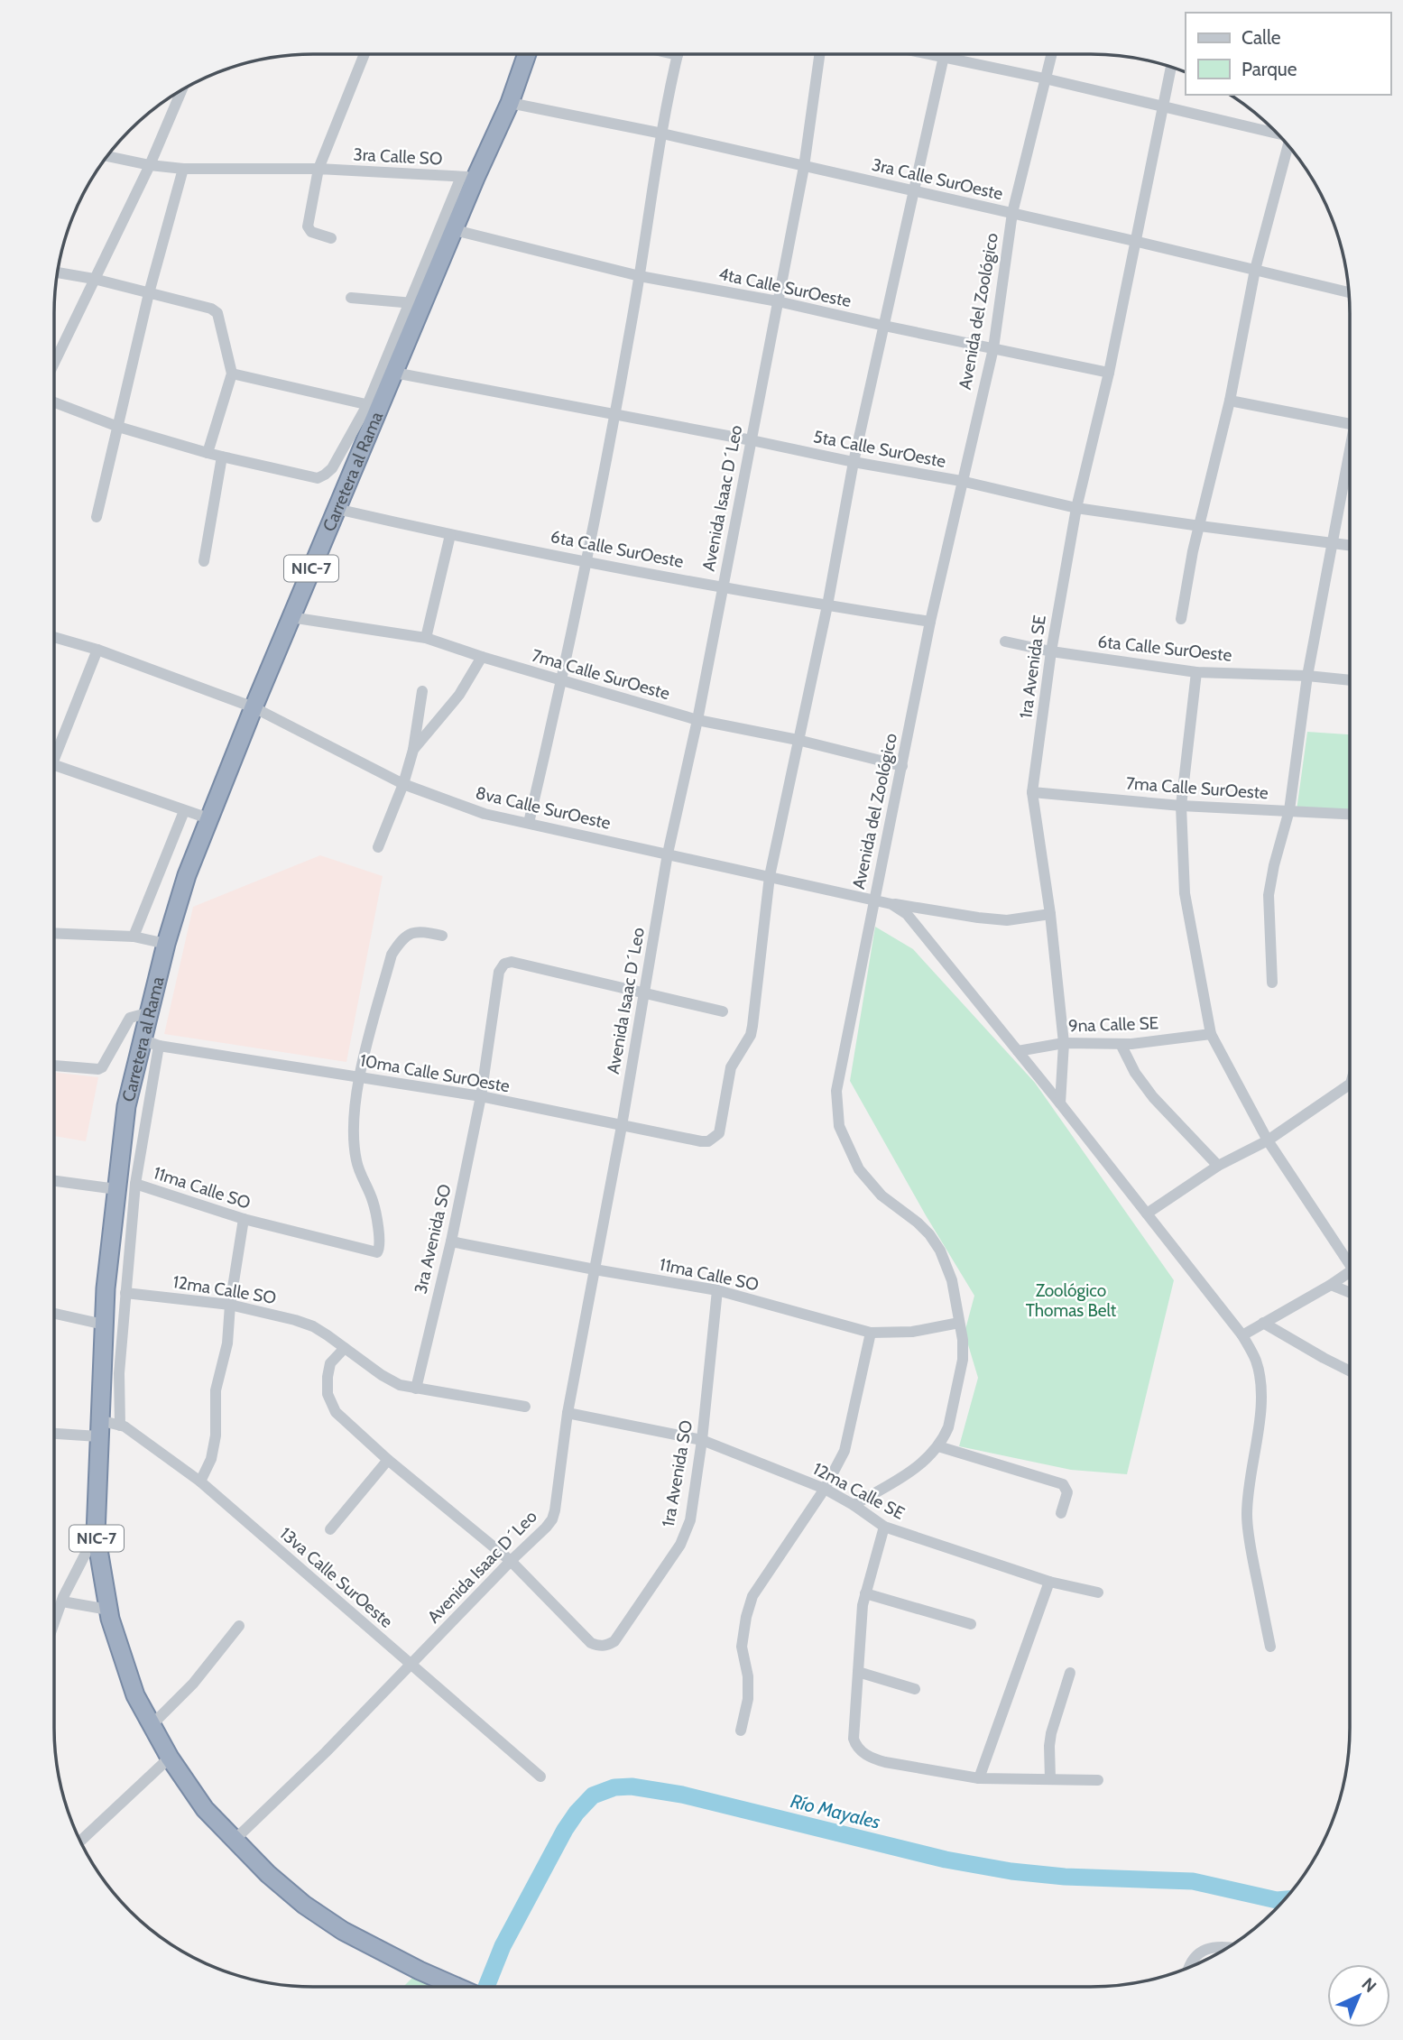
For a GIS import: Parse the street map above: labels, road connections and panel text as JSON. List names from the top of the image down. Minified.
{"streets":{"highway":["Carretera al Rama","NIC-7"],"street":["3ra Calle SO","3ra Calle SurOeste","4ta Calle SurOeste","Avenida del Zoológico","5ta Calle SurOeste","Avenida Isaac D´Leo","6ta Calle SurOeste","1ra Avenida SE","7ma Calle SurOeste","8va Calle SurOeste","9na Calle SE","10ma Calle SurOeste","11ma Calle SO","3ra Avenida SO","12ma Calle SO","1ra Avenida SO","12ma Calle SE","13va Calle SurOeste"]},"crossings":[["3ra Calle SO","Carretera al Rama"],["3ra Calle SurOeste","Avenida del Zoológico"],["3ra Calle SurOeste","Carretera al Rama"],["3ra Calle SurOeste","Avenida Isaac D´Leo"],["3ra Calle SurOeste","1ra Avenida SE"],["4ta Calle SurOeste","Avenida del Zoológico"],["4ta Calle SurOeste","Carretera al Rama"],["4ta Calle SurOeste","Avenida Isaac D´Leo"],["4ta Calle SurOeste","1ra Avenida SE"],["Avenida del Zoológico","5ta Calle SurOeste"],["Avenida del Zoológico","6ta Calle SurOeste"],["Avenida del Zoológico","7ma Calle SurOeste"],["Avenida del Zoológico","8va Calle SurOeste"],["Avenida del Zoológico","11ma Calle SO"],["Avenida del Zoológico","12ma Calle SE"],["5ta Calle SurOeste","Carretera al Rama"],["5ta Calle SurOeste","Avenida Isaac D´Leo"],["5ta Calle SurOeste","1ra Avenida SE"],["Carretera al Rama","Avenida Isaac D´Leo"],["Carretera al Rama","6ta Calle SurOeste"],["Carretera al Rama","7ma Calle SurOeste"],["Carretera al Rama","8va Calle SurOeste"],["Carretera al Rama","10ma Calle SurOeste"],["Carretera al Rama","13va Calle SurOeste"],["Avenida Isaac D´Leo","6ta Calle SurOeste"],["Avenida Isaac D´Leo","7ma Calle SurOeste"],["Avenida Isaac D´Leo","8va Calle SurOeste"],["Avenida Isaac D´Leo","10ma Calle SurOeste"],["Avenida Isaac D´Leo","11ma Calle SO"],["Avenida Isaac D´Leo","3ra Avenida SO"],["Avenida Isaac D´Leo","1ra Avenida SO"],["Avenida Isaac D´Leo","12ma Calle SE"],["Avenida Isaac D´Leo","13va Calle SurOeste"],["6ta Calle SurOeste","1ra Avenida SE"],["1ra Avenida SE","7ma Calle SurOeste"],["1ra Avenida SE","8va Calle SurOeste"],["1ra Avenida SE","9na Calle SE"],["8va Calle SurOeste","10ma Calle SurOeste"],["10ma Calle SurOeste","11ma Calle SO"],["10ma Calle SurOeste","3ra Avenida SO"],["11ma Calle SO","3ra Avenida SO"],["11ma Calle SO","1ra Avenida SO"],["3ra Avenida SO","12ma Calle SO"],["1ra Avenida SO","12ma Calle SE"]],"water":["Río Mayales"],"parks":["Zoológico Thomas Belt"],"legend":["Calle","Parque"],"north":"top right"}
